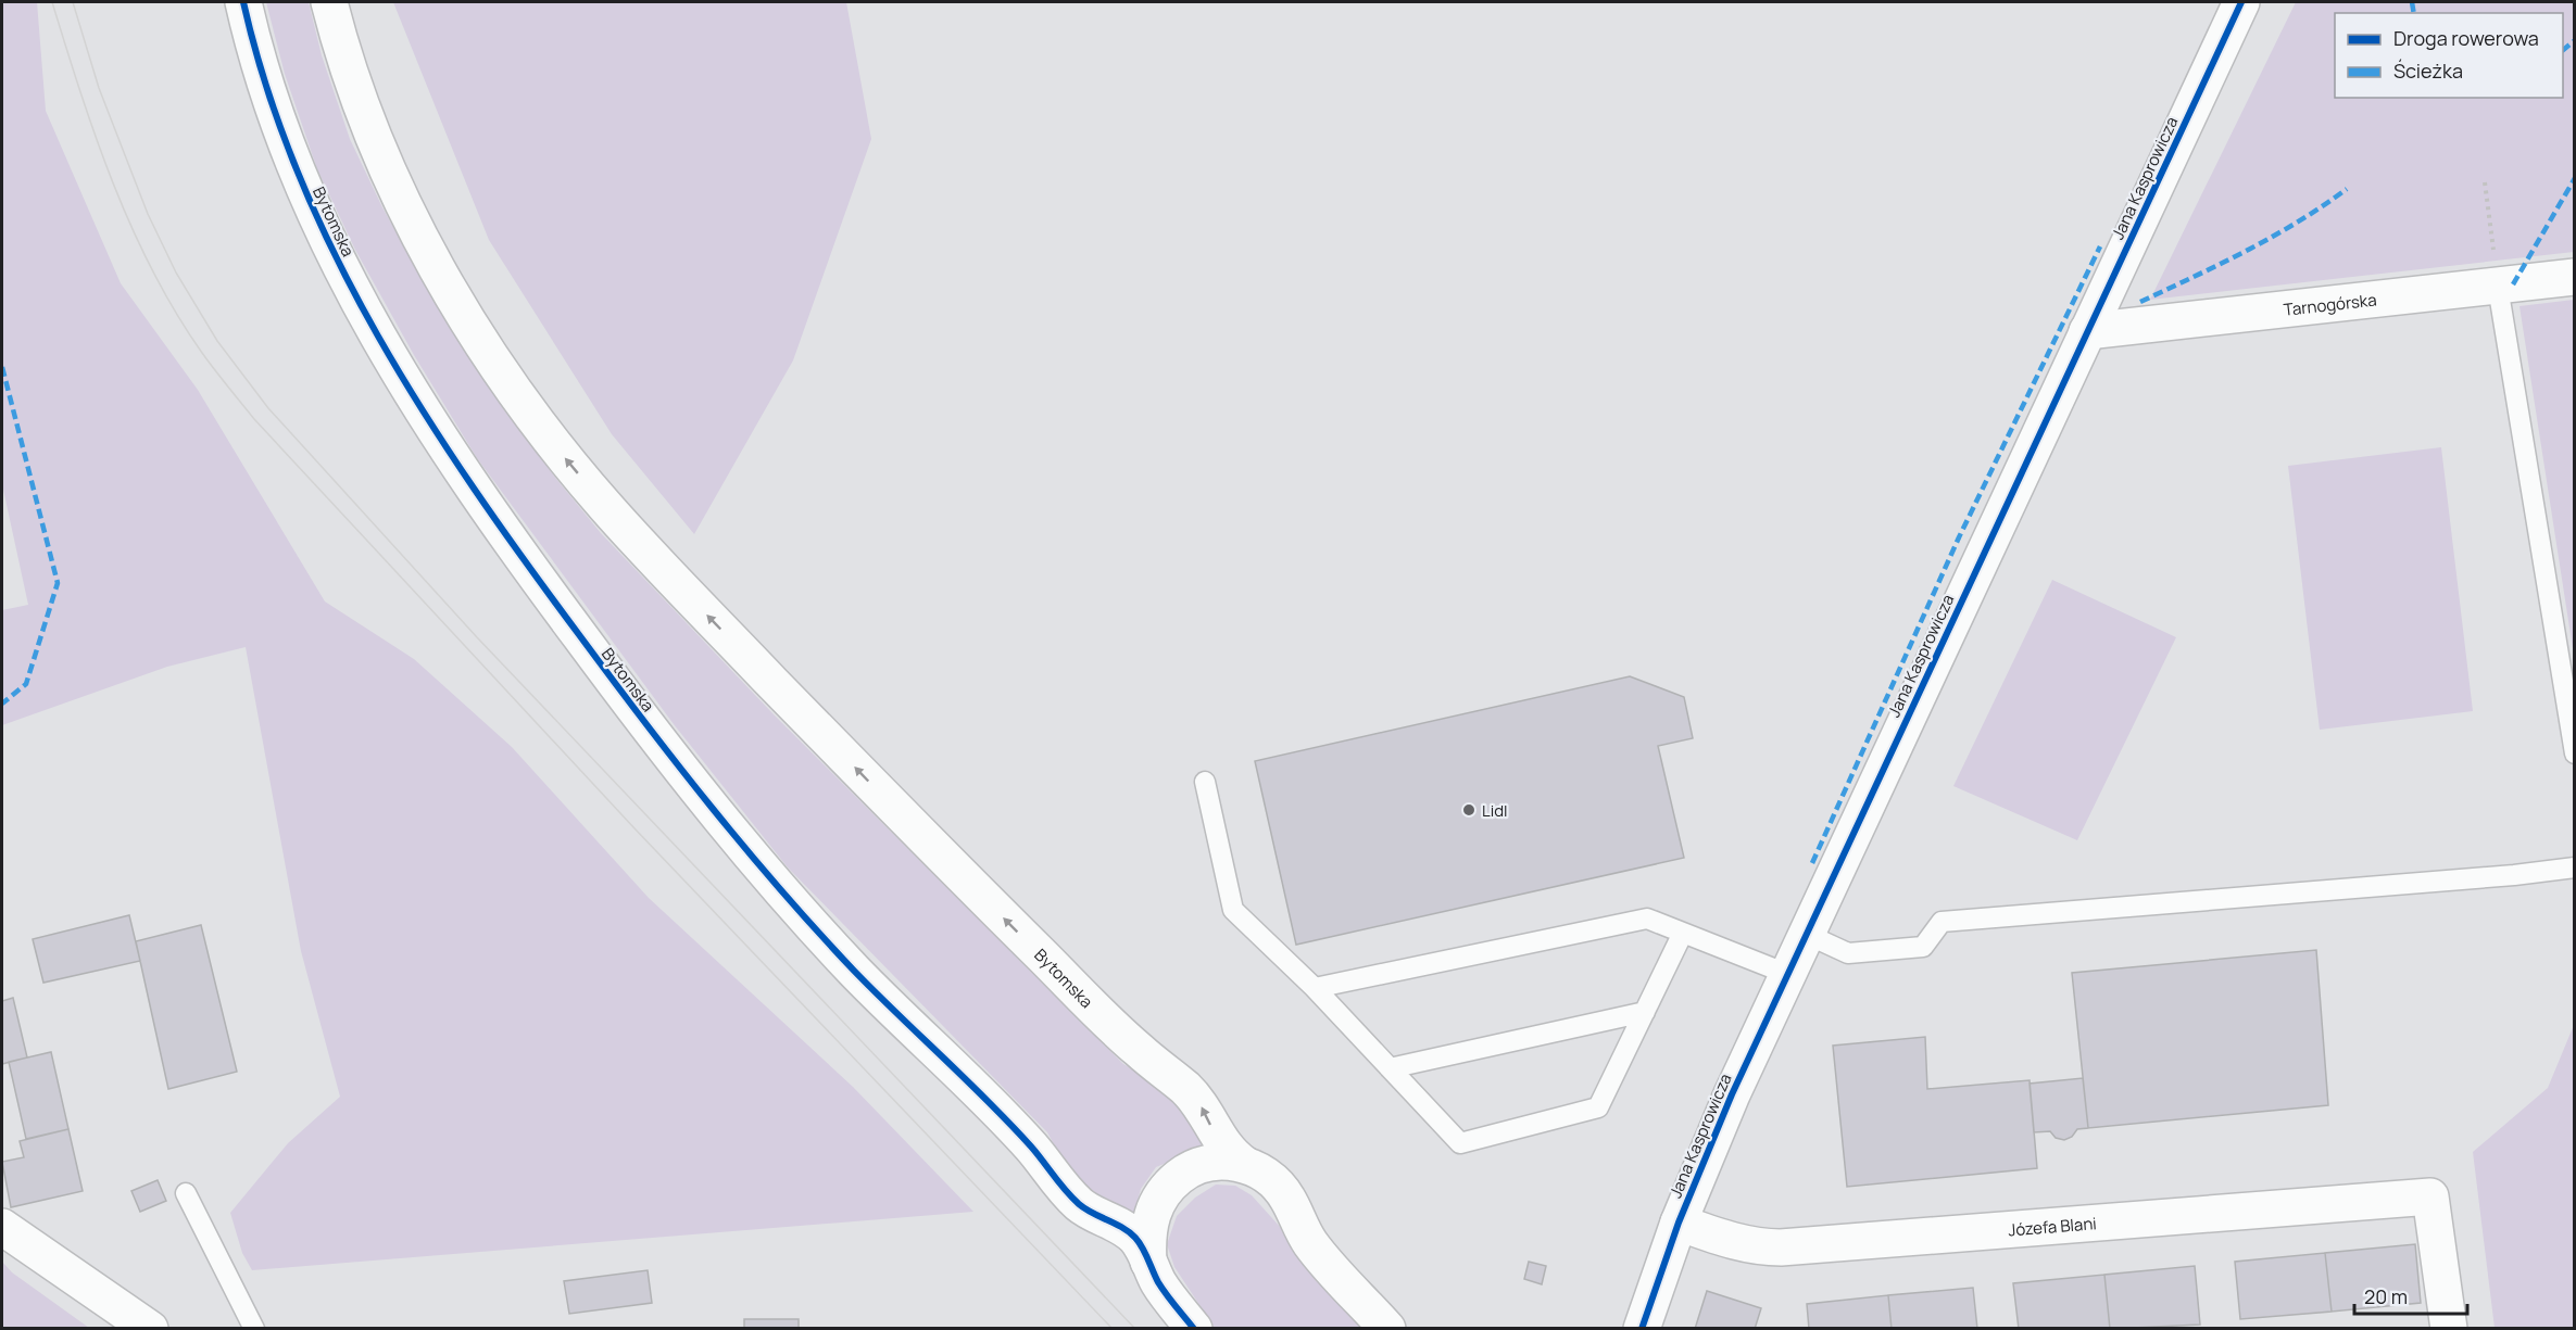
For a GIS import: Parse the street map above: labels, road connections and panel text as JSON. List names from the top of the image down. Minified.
{"streets":{"street":["Jana Kasprowicza","Bytomska","Tarnogórska","Józefa Blani"]},"crossings":[["Jana Kasprowicza","Tarnogórska"],["Jana Kasprowicza","Józefa Blani"]],"places":["Lidl"],"legend":["Droga rowerowa","Ścieżka"],"scale_bar":"20 m"}
